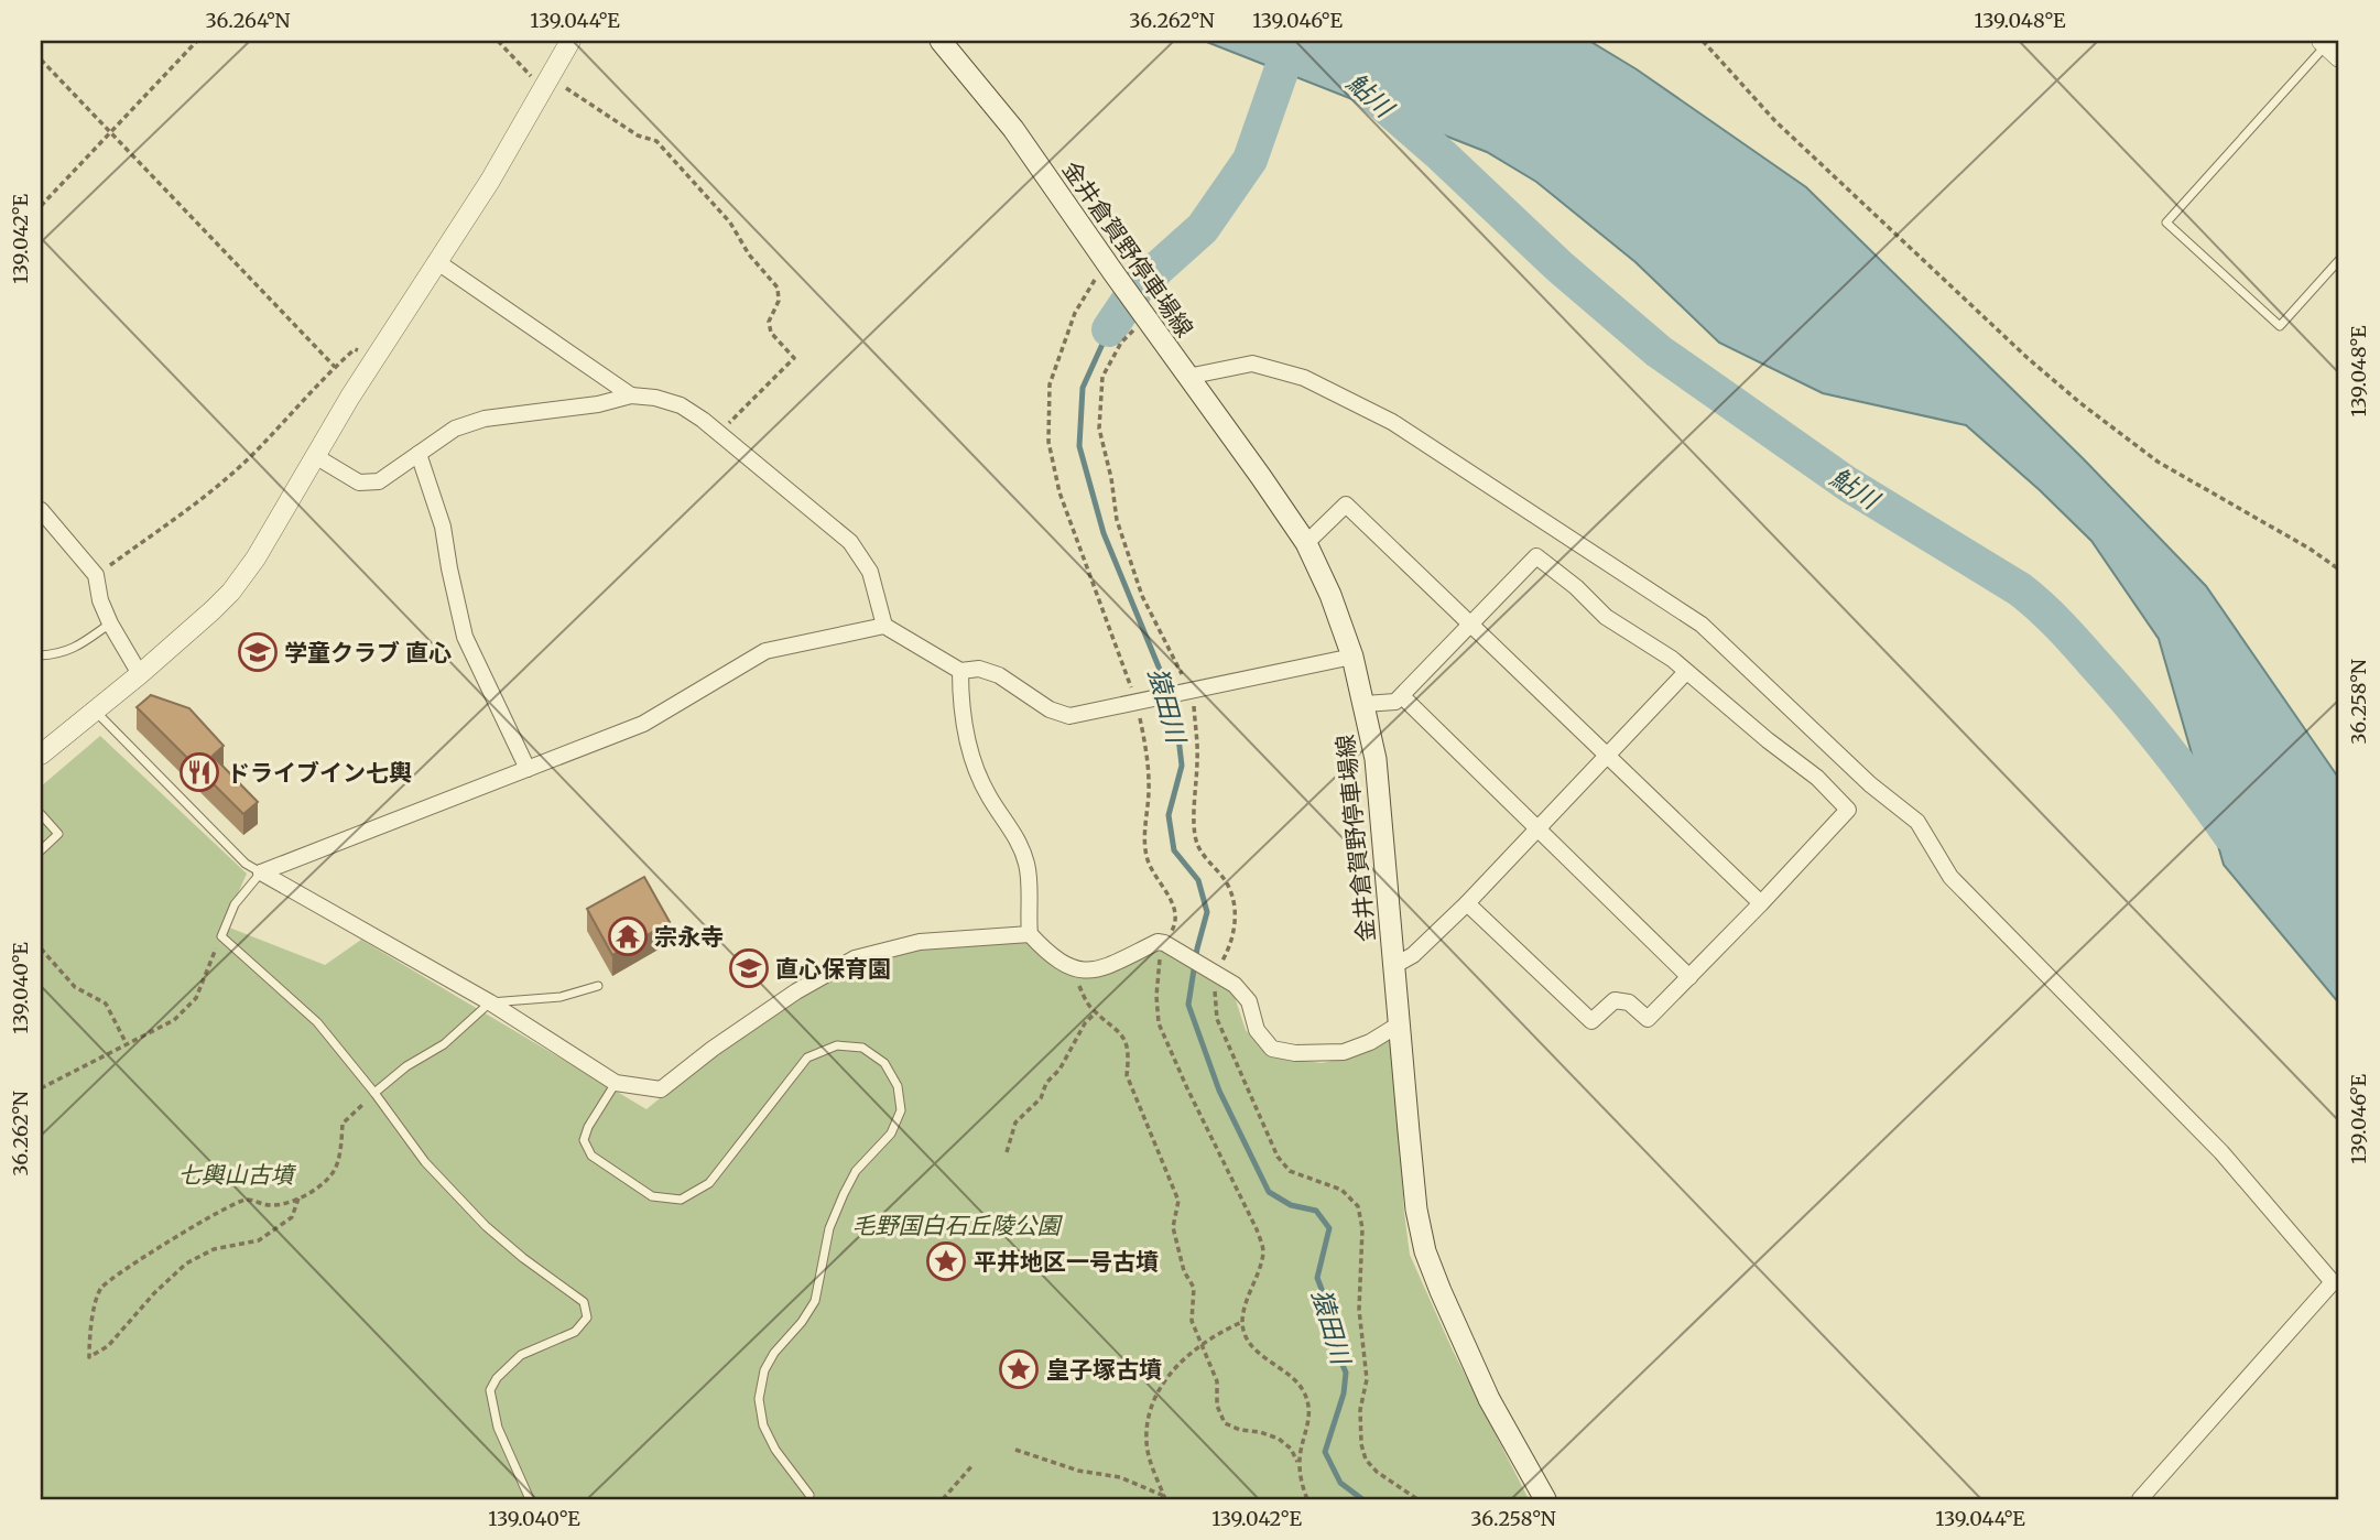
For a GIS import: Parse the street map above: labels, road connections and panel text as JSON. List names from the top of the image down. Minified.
{"streets":{"main road":["金井倉賀野停車場線"]},"water":["鮎川","猿田川"],"parks":["七輿山古墳","毛野国白石丘陵公園"],"places":{"school or university":["学童クラブ 直心","直心保育園"],"restaurant":["ドライブイン七輿"],"temple":["宗永寺"],"place":["平井地区一号古墳","皇子塚古墳"]},"coordinates":["36.264°N","139.044°E","36.262°N","139.046°E","139.048°E","139.042°E","36.258°N","139.040°E"]}
